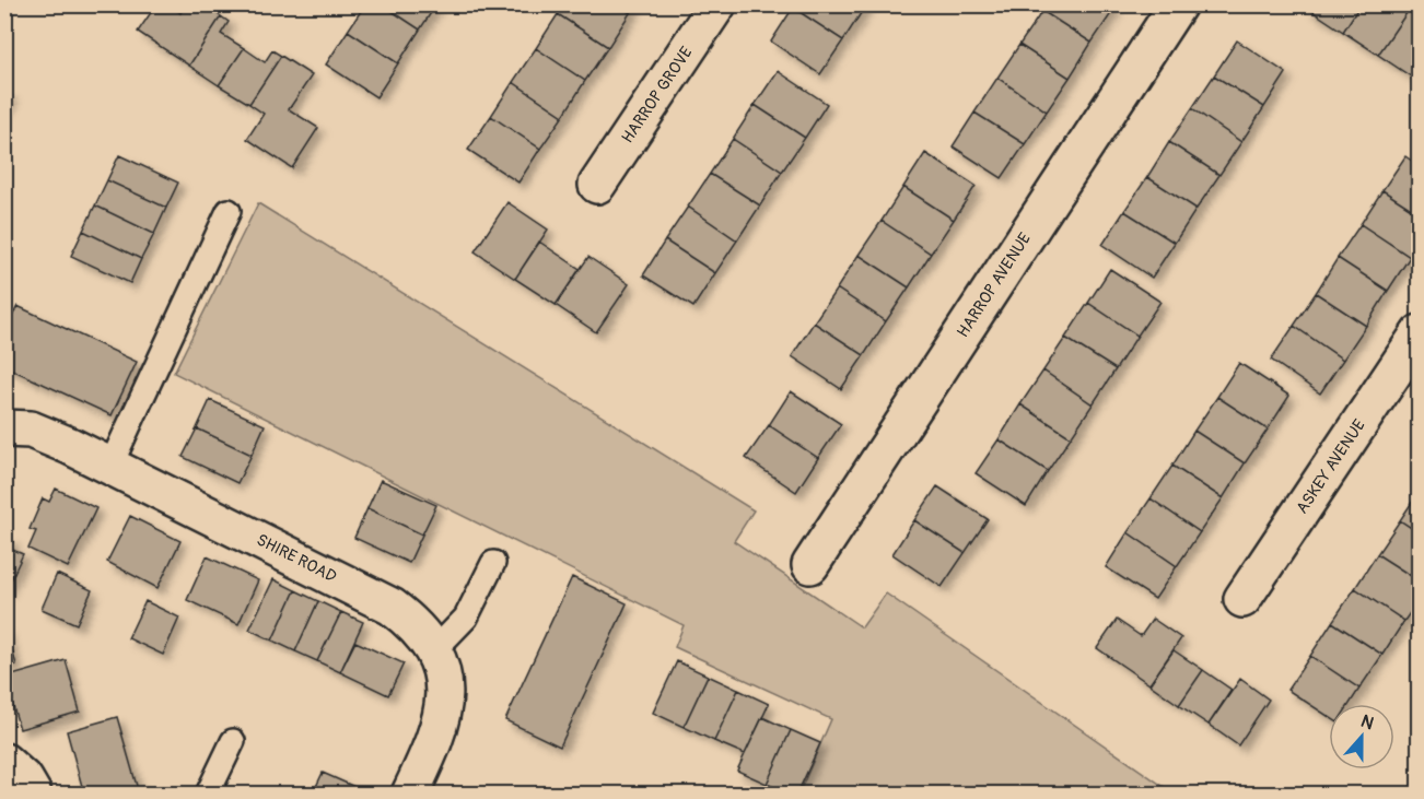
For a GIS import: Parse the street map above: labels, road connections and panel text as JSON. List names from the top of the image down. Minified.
{"streets":{"street":["HARROP GROVE","HARROP AVENUE","ASKEY AVENUE","SHIRE ROAD"]},"north":"top"}
